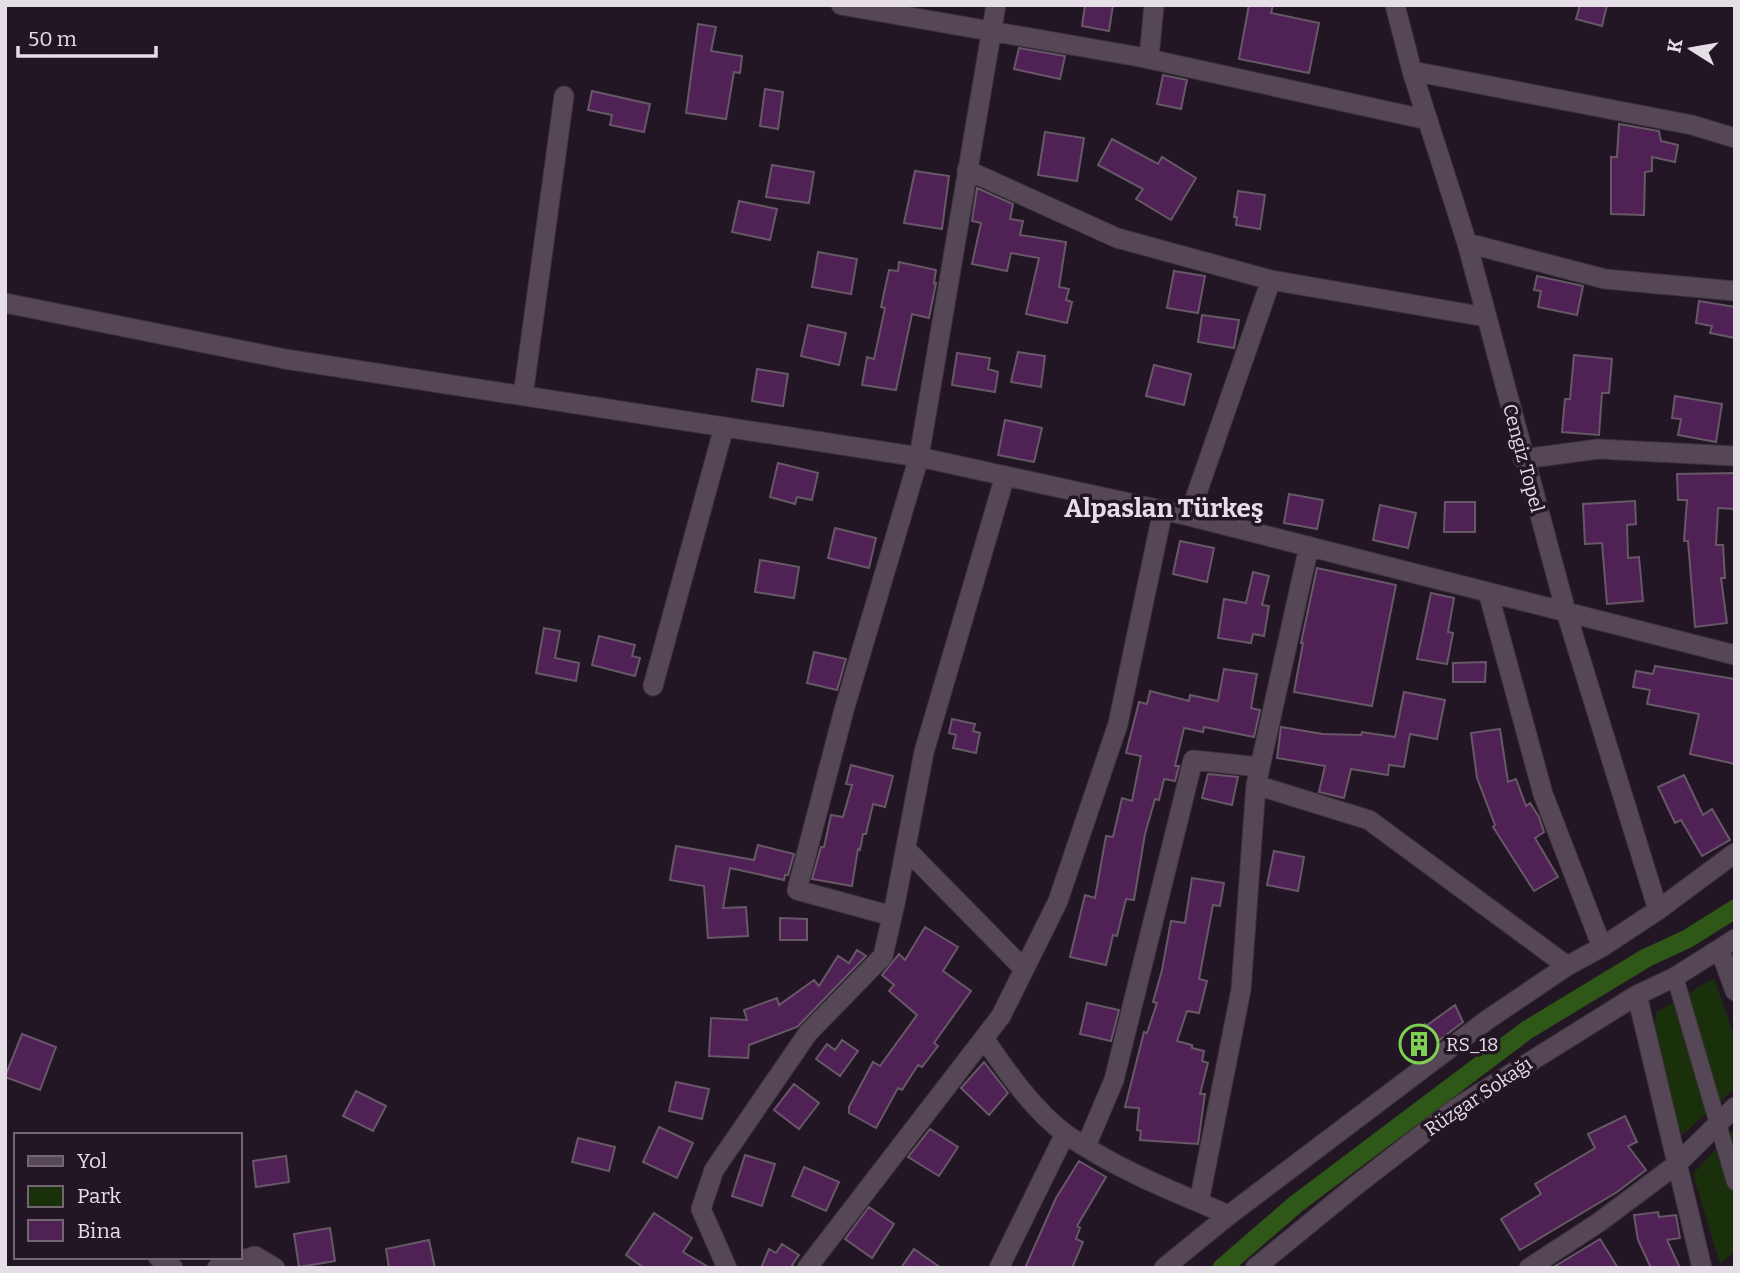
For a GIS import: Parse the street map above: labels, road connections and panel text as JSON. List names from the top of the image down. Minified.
{"streets":{"street":["Cengiz Topel","Rüzgar Sokağı"]},"districts":["Alpaslan Türkeş"],"places":{"building":["RS_18"]},"legend":["Yol","Park","Bina"],"scale_bar":"50 m","north":"left"}
